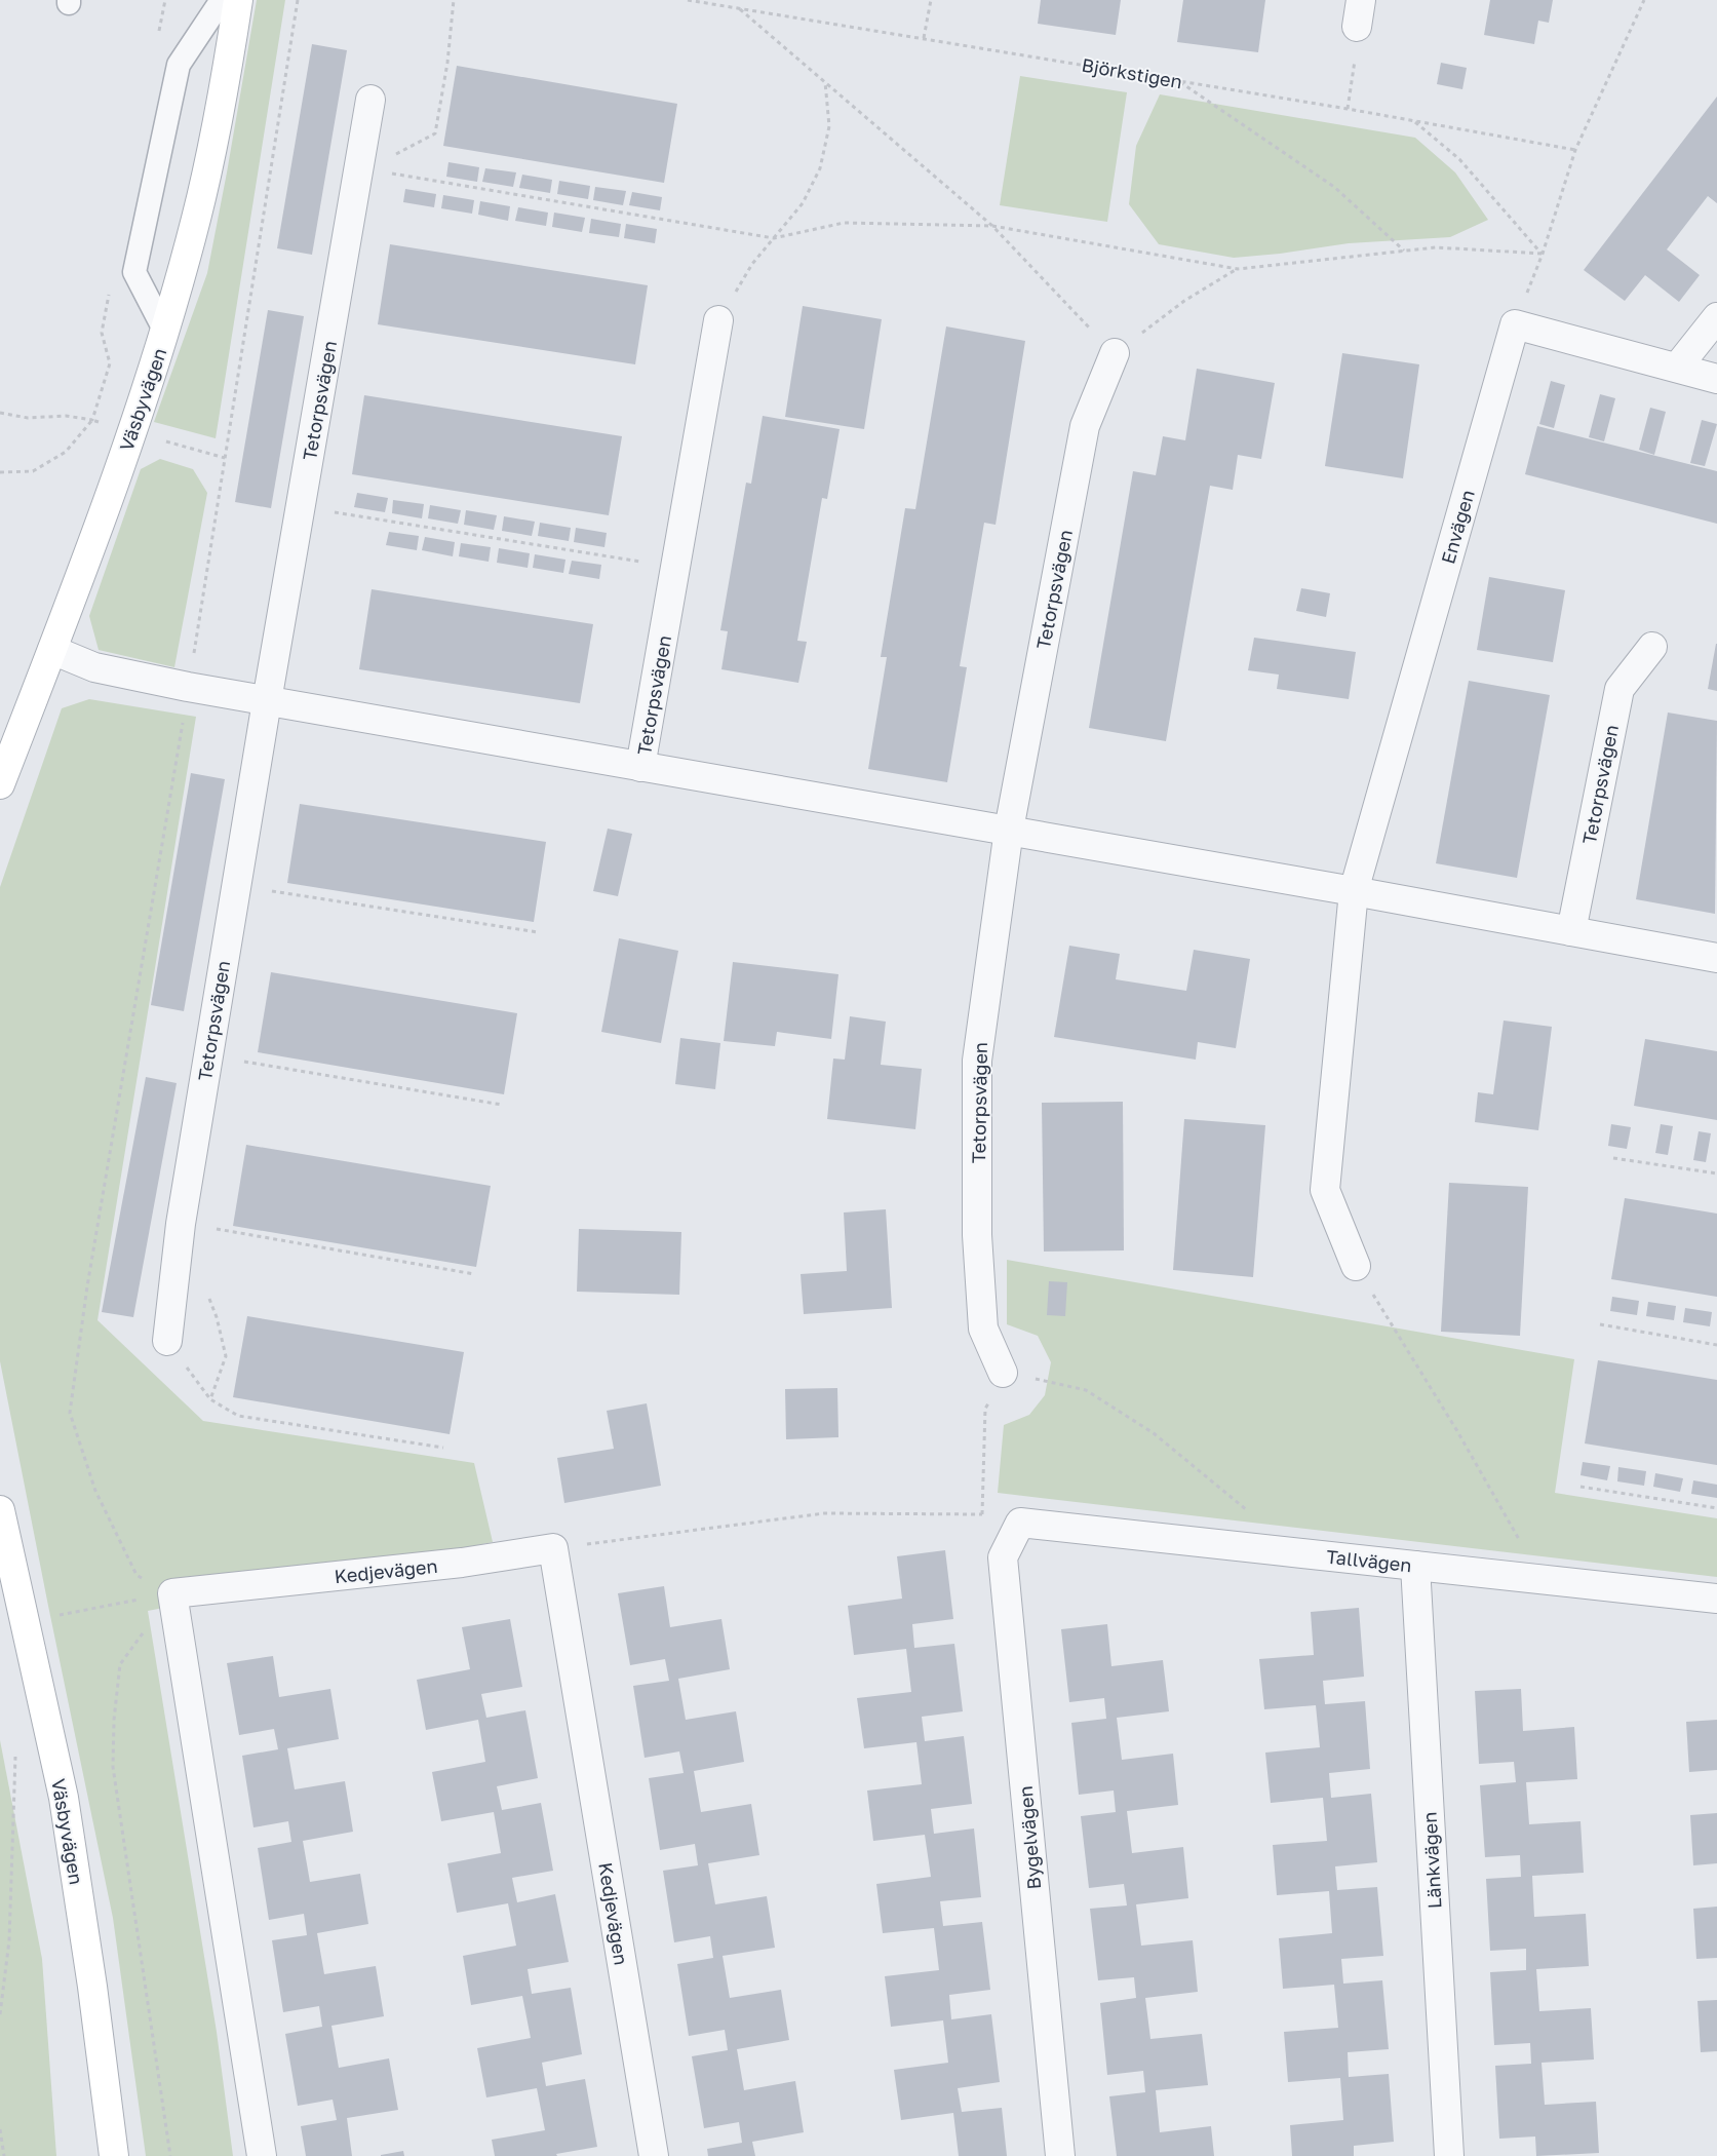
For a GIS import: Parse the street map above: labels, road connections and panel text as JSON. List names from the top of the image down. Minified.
{"streets":{"street":["Väsbyvägen","Tetorpsvägen","Envägen","Tallvägen","Kedjevägen","Bygelvägen","Länkvägen"],"path":["Björkstigen"]},"crossings":[["Väsbyvägen","Tetorpsvägen"],["Tetorpsvägen","Envägen"],["Tallvägen","Bygelvägen"],["Tallvägen","Länkvägen"]]}
